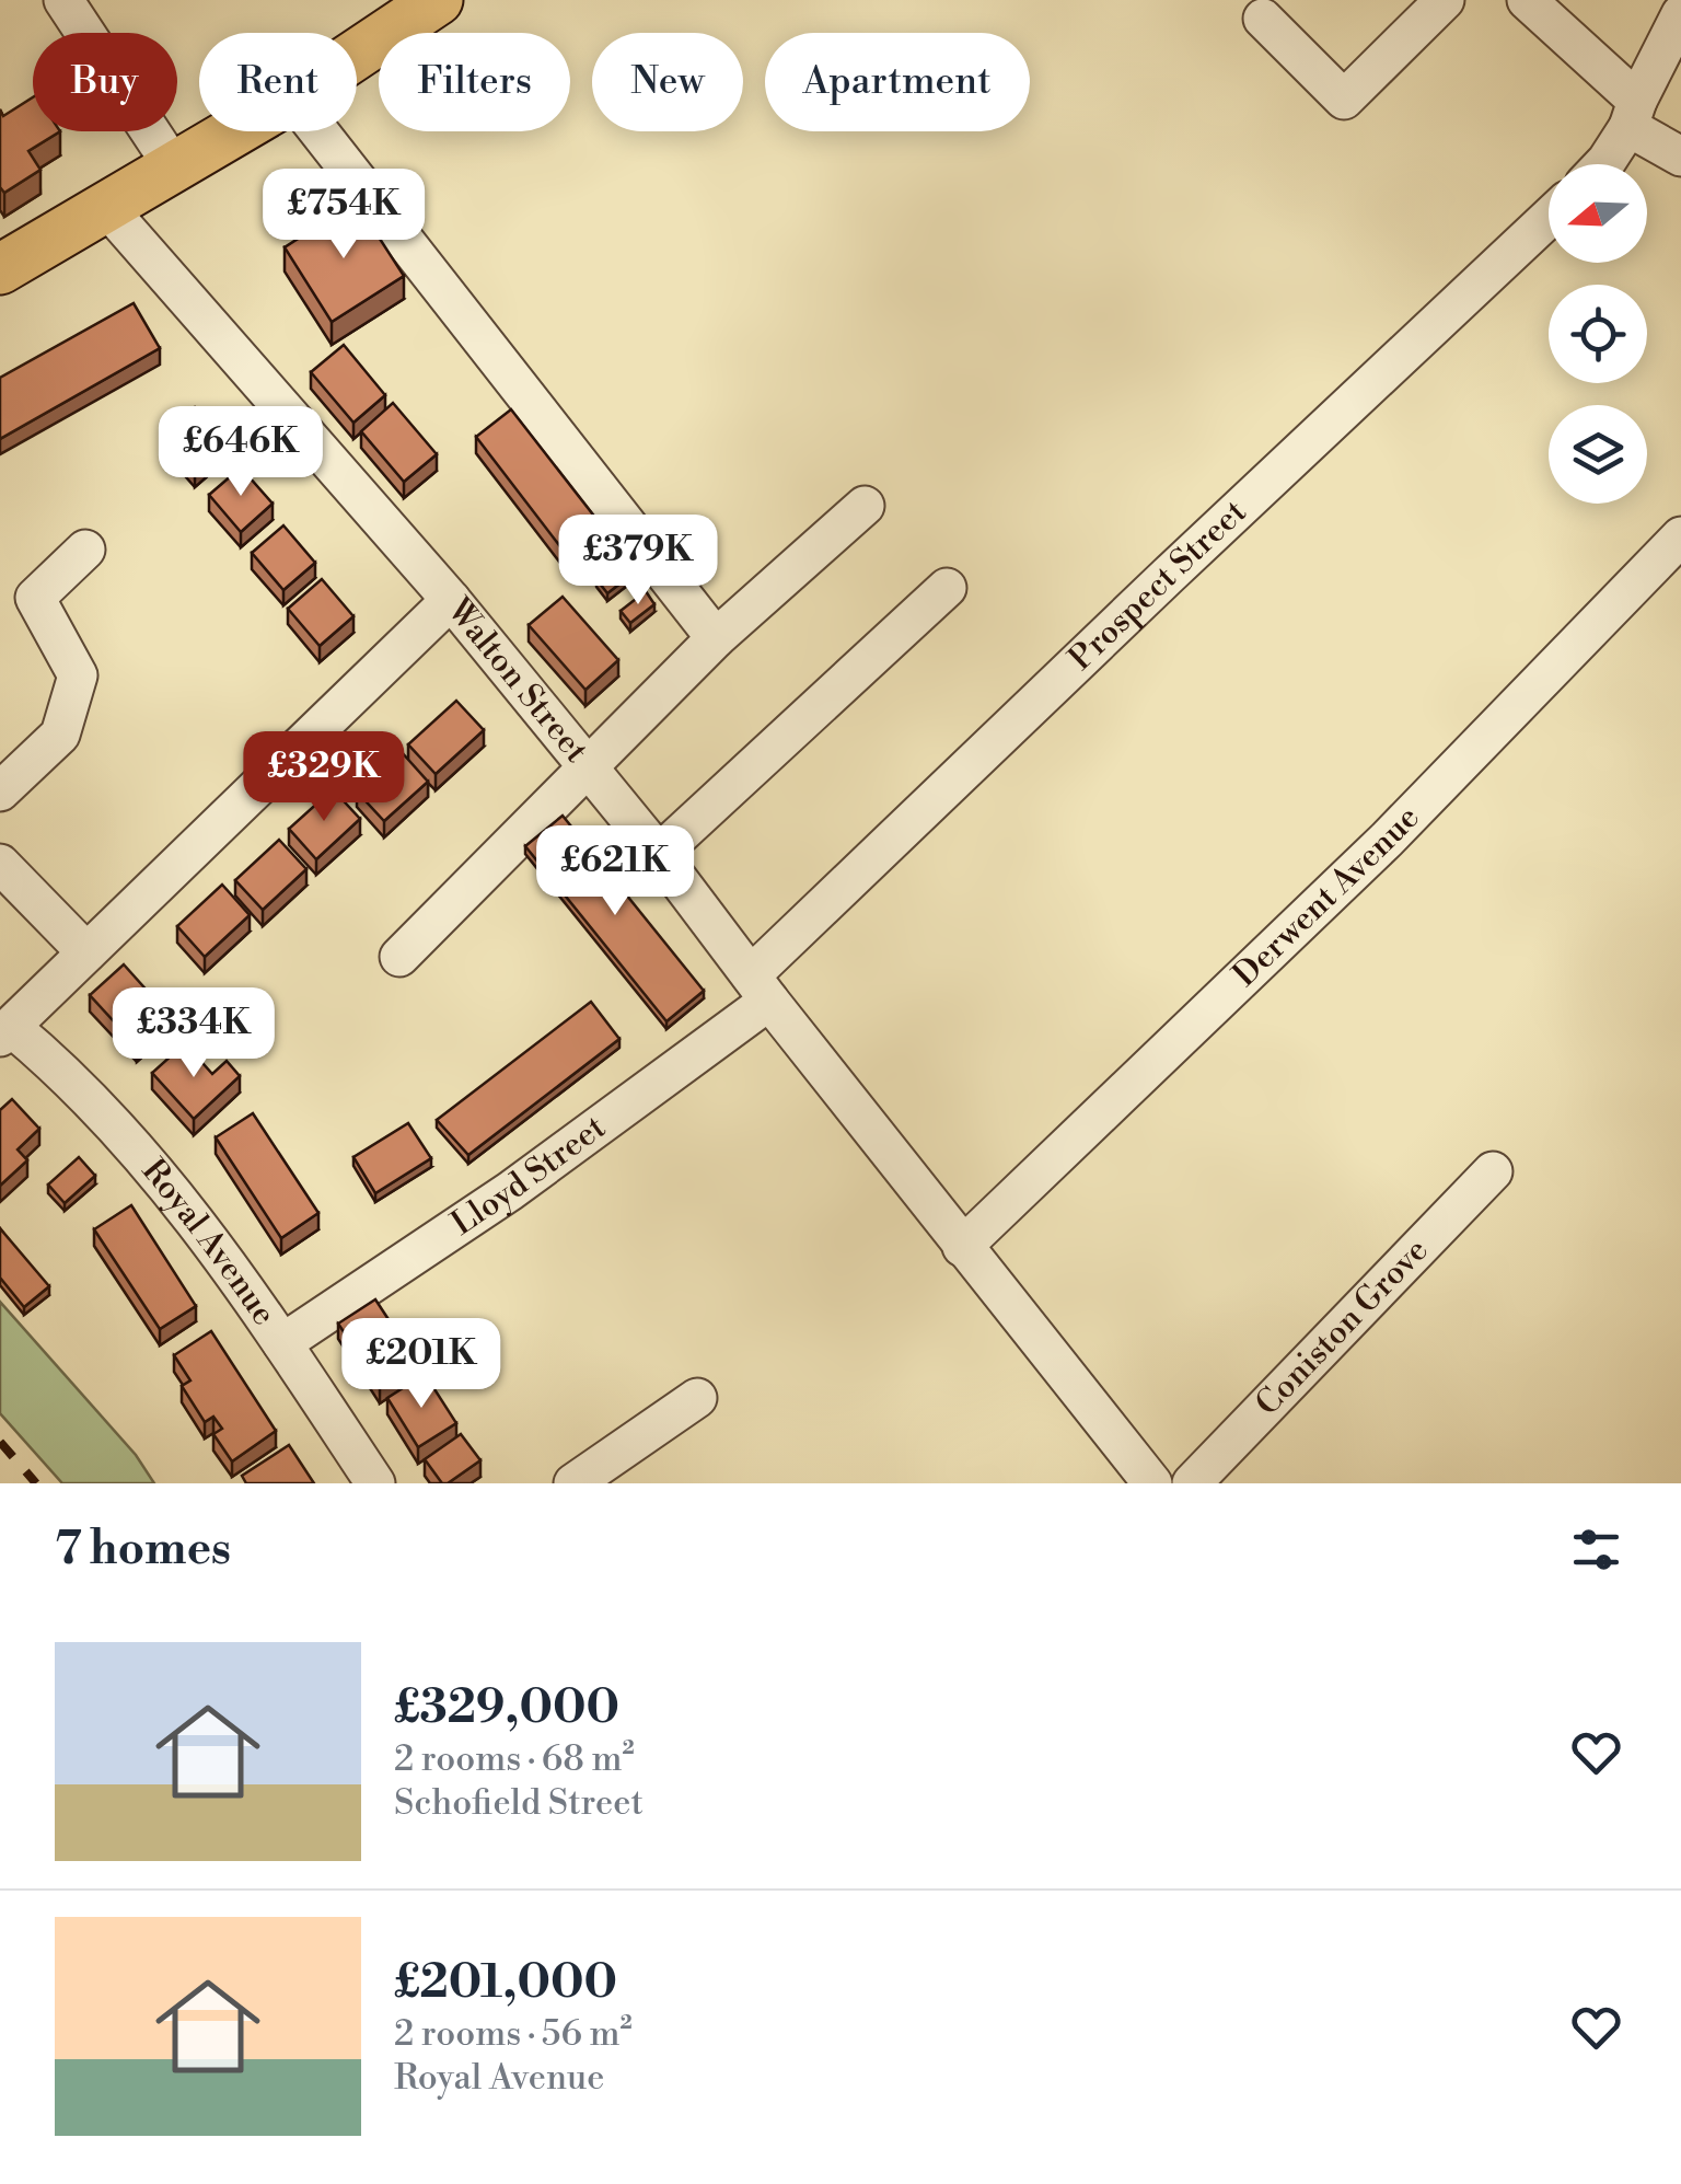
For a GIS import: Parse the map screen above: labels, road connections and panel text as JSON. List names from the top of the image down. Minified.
{"streets":{"street":["Prospect Street","Walton Street","Derwent Avenue","Lloyd Street","Royal Avenue","Coniston Grove"]},"crossings":[["Prospect Street","Walton Street"],["Prospect Street","Lloyd Street"],["Walton Street","Derwent Avenue"],["Walton Street","Lloyd Street"],["Lloyd Street","Royal Avenue"]],"north":"left","page":{"chip":["Buy","Rent","Filters","New","Apartment"],"price":["£754K","£646K","£379K","£329K","£621K","£334K","£201K"],"heading":"7 homes","list":[{"name":"£329,000","note":"2 rooms · 68 m² · Schofield Street"},{"name":"£201,000","note":"2 rooms · 56 m² · Royal Avenue"}]}}
